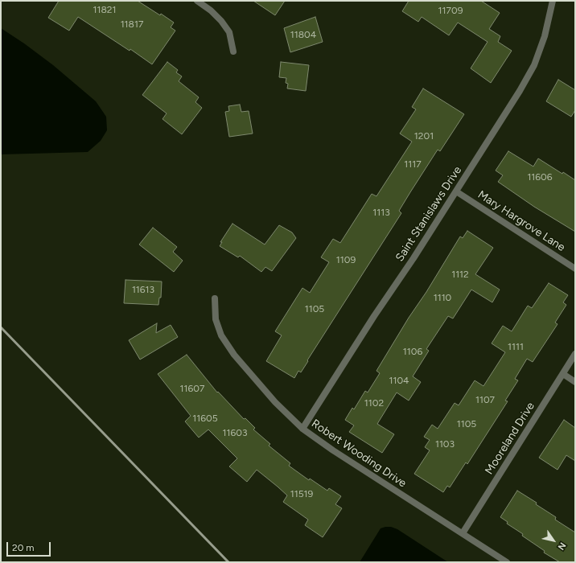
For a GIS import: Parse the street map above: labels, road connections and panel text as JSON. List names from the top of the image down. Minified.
{"streets":{"street":["Saint Stanislaws Drive","Mary Hargrove Lane","Mooreland Drive","Robert Wooding Drive"]},"crossings":[["Saint Stanislaws Drive","Mary Hargrove Lane"],["Saint Stanislaws Drive","Robert Wooding Drive"],["Mooreland Drive","Robert Wooding Drive"]],"house_numbers":["11821","11709","11817","11804","1201","1117","11606","1113","1109","1112","11613","1110","1105","1111","1106","1104","11607","1107","1102","11605","1105","11603","1103","11519"],"scale_bar":"20 m","north":"bottom right"}
